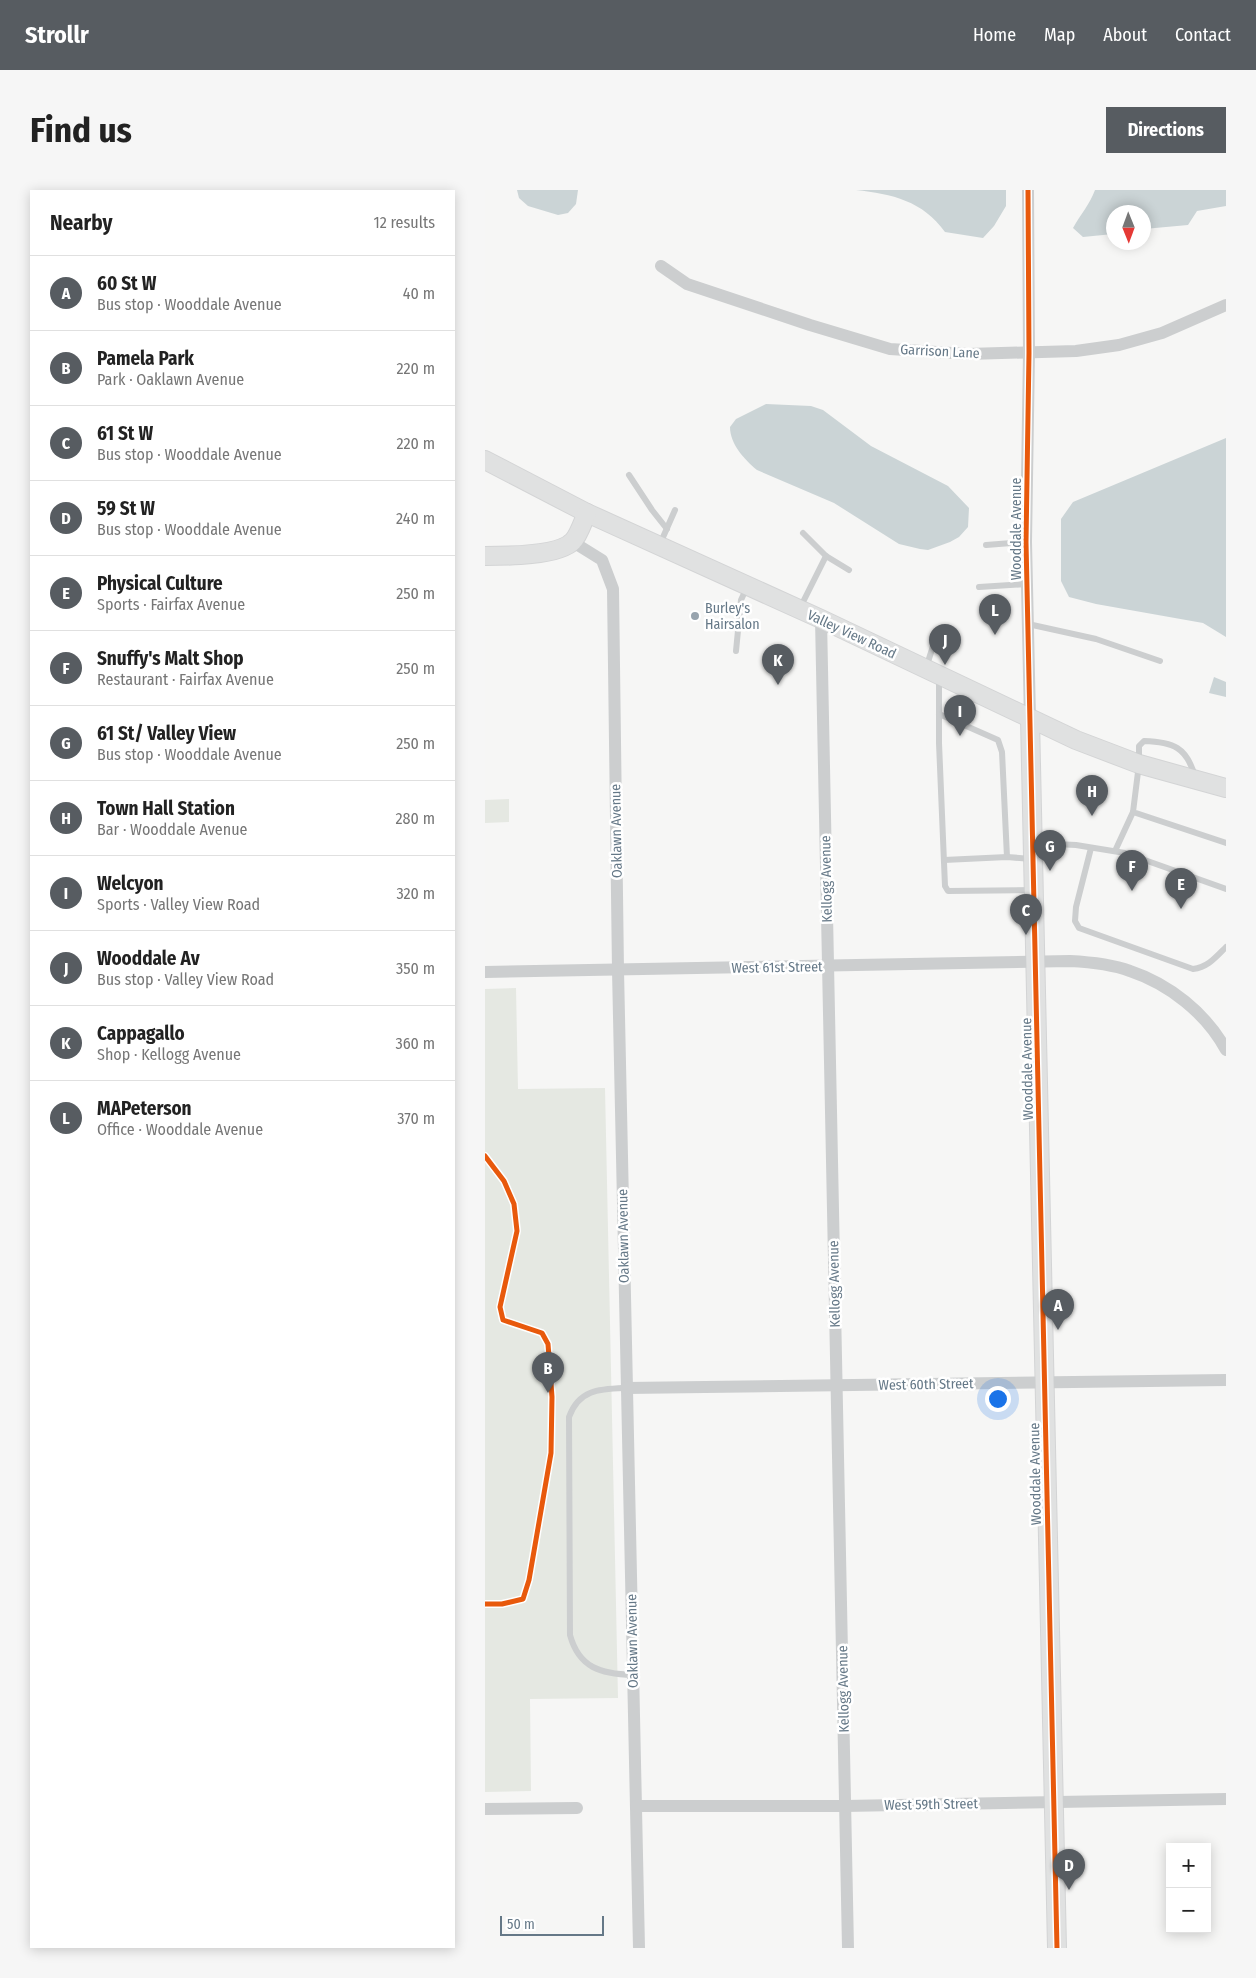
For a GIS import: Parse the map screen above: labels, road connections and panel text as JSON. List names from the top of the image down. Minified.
{"streets":{"street":["Garrison Lane","Wooddale Avenue","Valley View Road","Oaklawn Avenue","Kellogg Avenue","West 61st Street","West 60th Street","West 59th Street"]},"crossings":[["Garrison Lane","Wooddale Avenue"],["Wooddale Avenue","Valley View Road"],["Wooddale Avenue","West 61st Street"],["Wooddale Avenue","West 60th Street"],["Wooddale Avenue","West 59th Street"],["Valley View Road","Kellogg Avenue"],["Oaklawn Avenue","West 61st Street"],["Oaklawn Avenue","West 60th Street"],["Oaklawn Avenue","West 59th Street"],["Kellogg Avenue","West 61st Street"],["Kellogg Avenue","West 60th Street"],["Kellogg Avenue","West 59th Street"]],"places":["Burley's Hairsalon"],"scale_bar":"50 m","north":"bottom","page":{"header":"Strollr","nav":["Home","Map","About","Contact"],"buttons":"Directions","title":"Find us","heading":["Nearby","12 results"],"list":[{"mark":"A","name":"60 St W","note":"Bus stop · Wooddale Avenue","value":"40 m"},{"mark":"B","name":"Pamela Park","note":"Park · Oaklawn Avenue","value":"220 m"},{"mark":"C","name":"61 St W","note":"Bus stop · Wooddale Avenue","value":"220 m"},{"mark":"D","name":"59 St W","note":"Bus stop · Wooddale Avenue","value":"240 m"},{"mark":"E","name":"Physical Culture","note":"Sports · Fairfax Avenue","value":"250 m"},{"mark":"F","name":"Snuffy's Malt Shop","note":"Restaurant · Fairfax Avenue","value":"250 m"},{"mark":"G","name":"61 St/ Valley View","note":"Bus stop · Wooddale Avenue","value":"250 m"},{"mark":"H","name":"Town Hall Station","note":"Bar · Wooddale Avenue","value":"280 m"},{"mark":"I","name":"Welcyon","note":"Sports · Valley View Road","value":"320 m"},{"mark":"J","name":"Wooddale Av","note":"Bus stop · Valley View Road","value":"350 m"},{"mark":"K","name":"Cappagallo","note":"Shop · Kellogg Avenue","value":"360 m"},{"mark":"L","name":"MAPeterson","note":"Office · Wooddale Avenue","value":"370 m"}],"pins":["L","J","K","I","H","G","F","E","C","A","B","D"],"map_buttons":["+","−"],"scale":"50 m"}}
